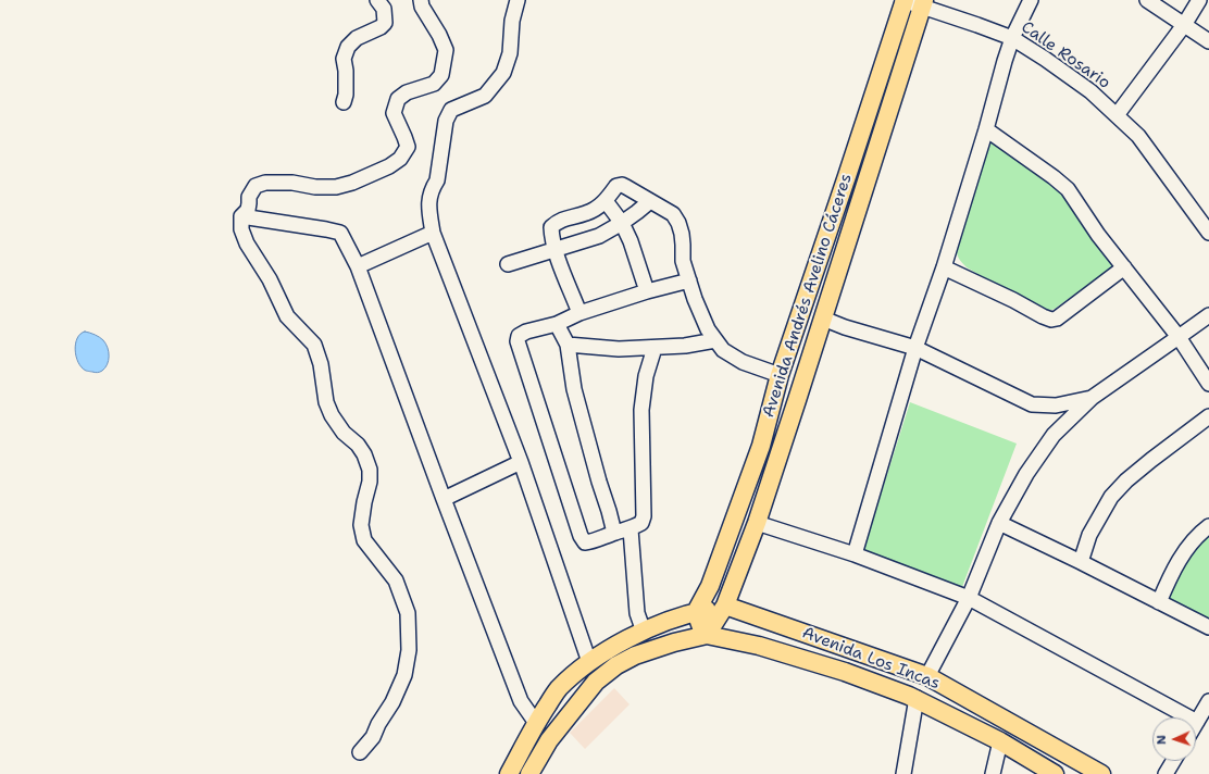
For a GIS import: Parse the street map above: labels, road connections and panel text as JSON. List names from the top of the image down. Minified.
{"streets":{"main road":["Avenida Andrés Avelino Cáceres","Avenida Los Incas"],"street":["Calle Rosario"]},"crossings":[["Calle Rosario","Avenida Andrés Avelino Cáceres"],["Avenida Andrés Avelino Cáceres","Avenida Los Incas"]],"north":"left"}
